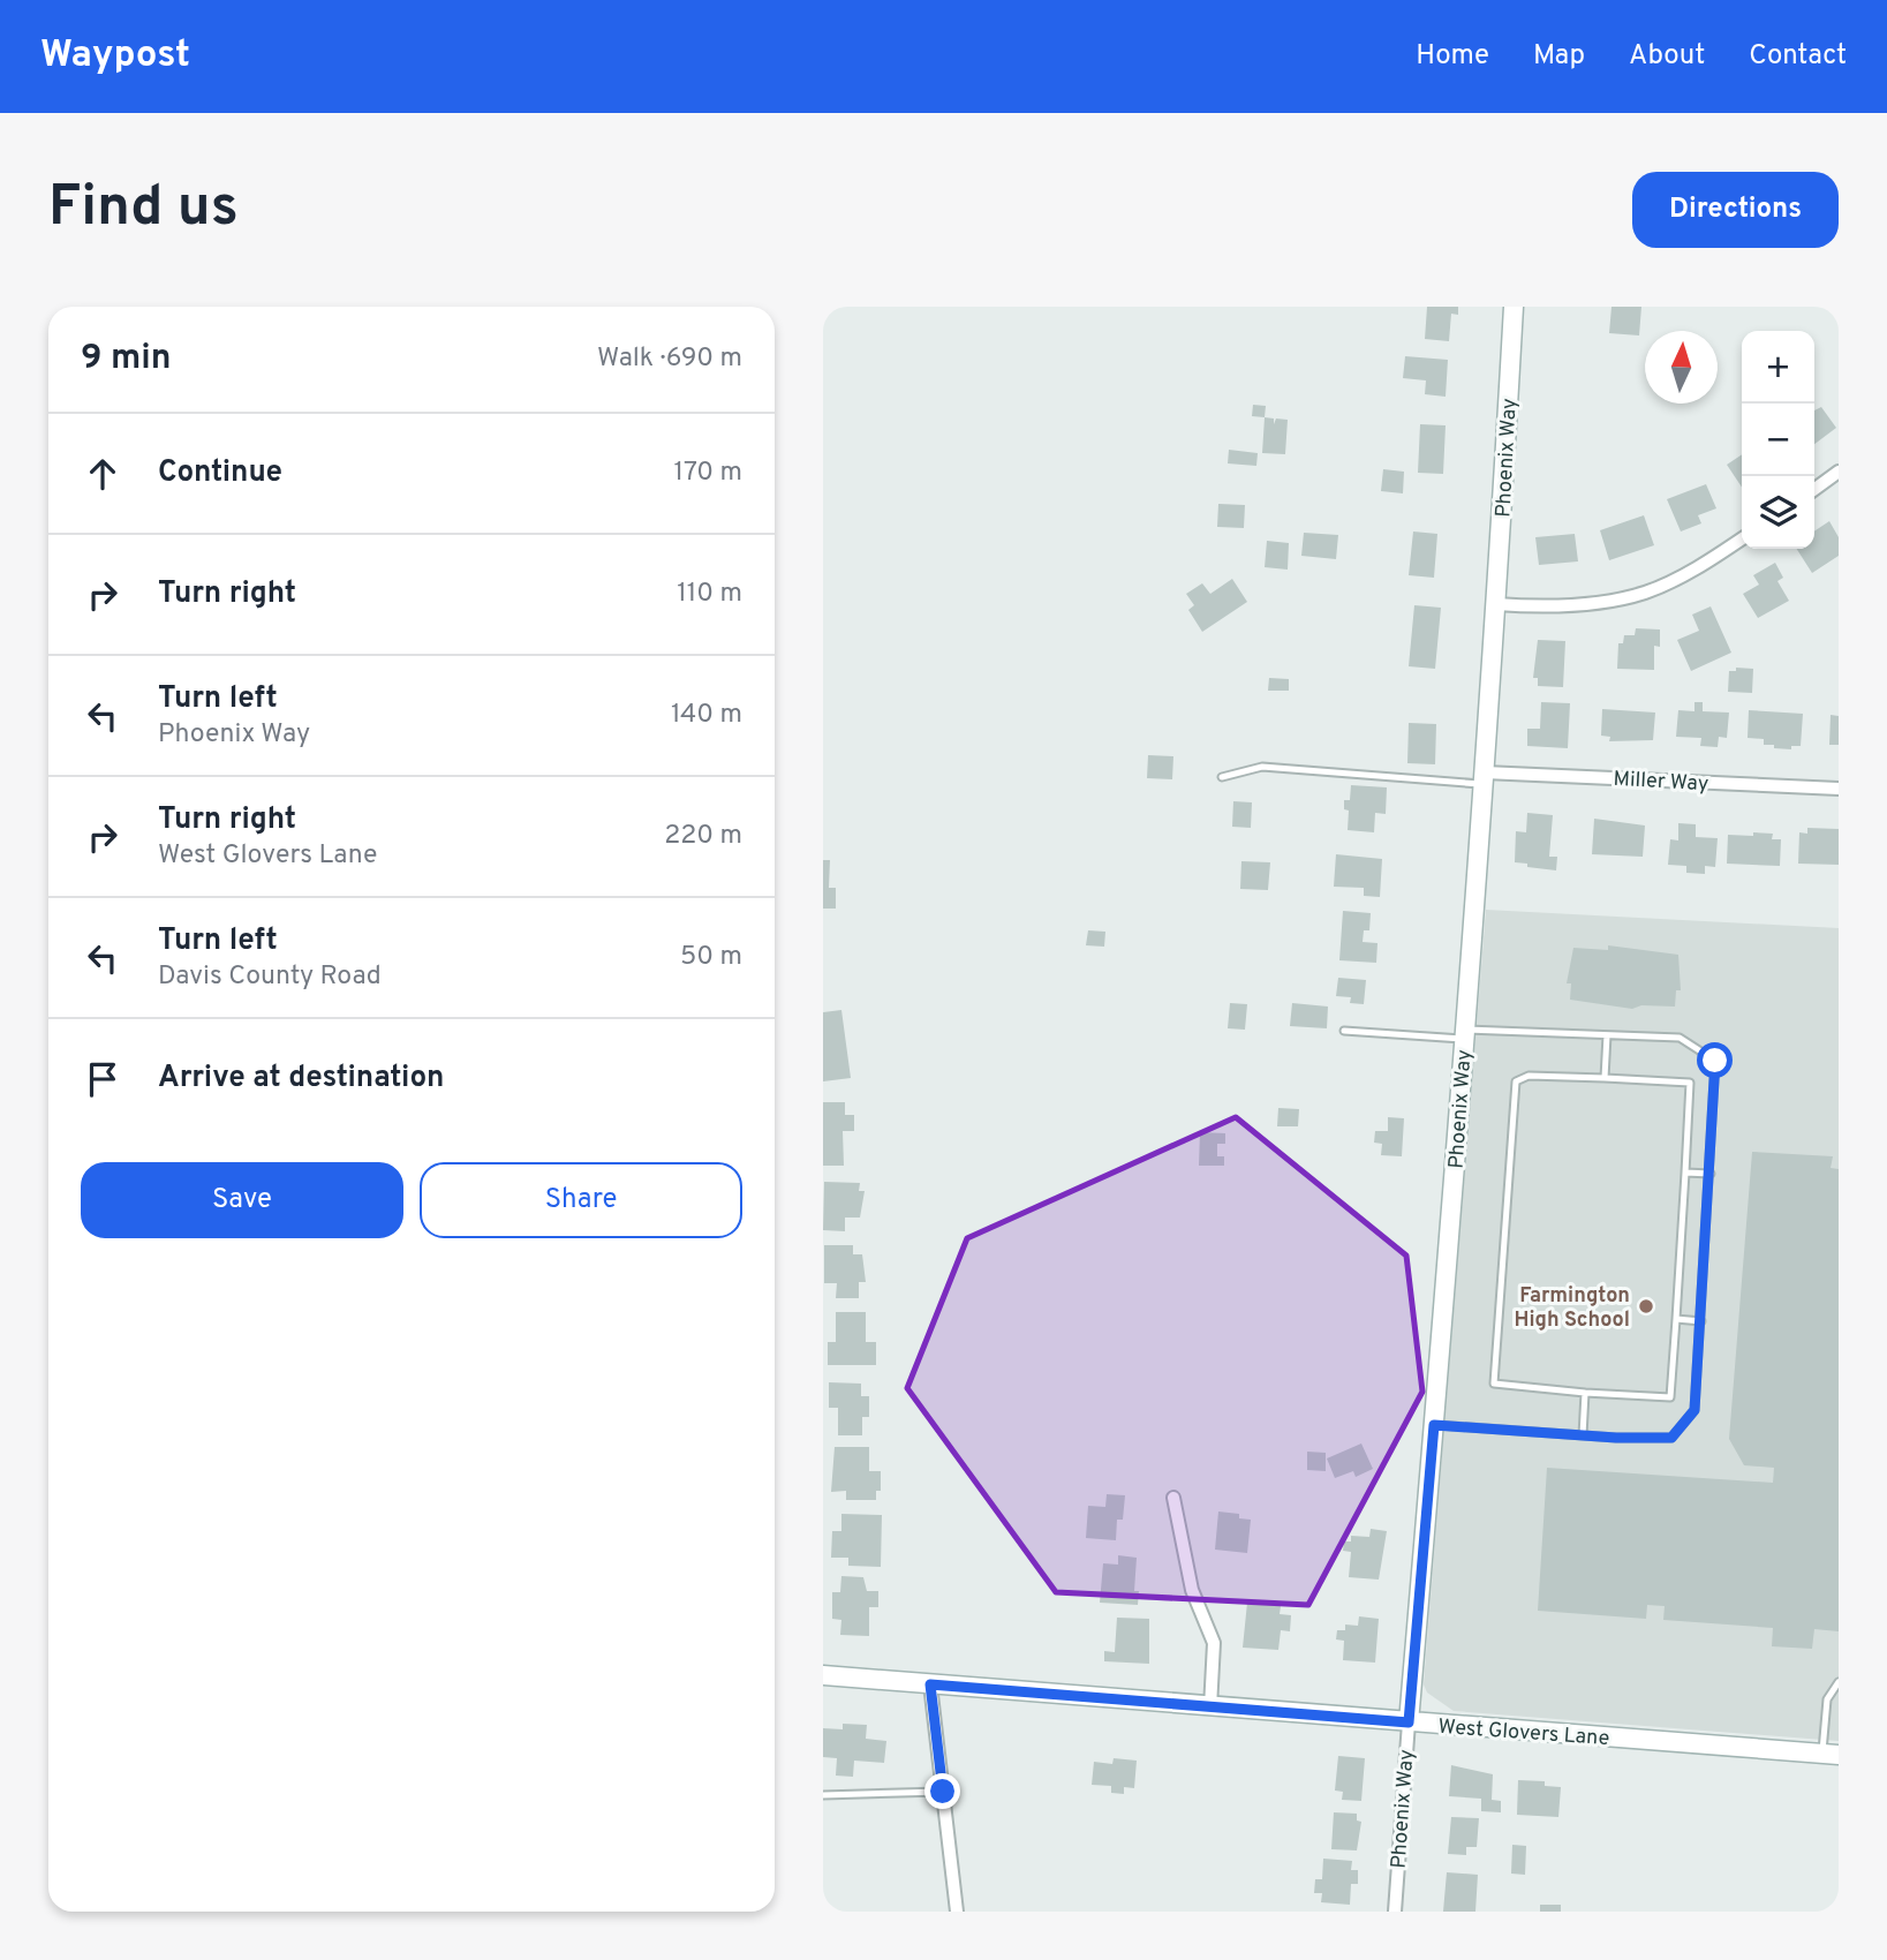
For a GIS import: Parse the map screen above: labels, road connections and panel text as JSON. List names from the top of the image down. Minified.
{"streets":{"street":["Phoenix Way","Miller Way","West Glovers Lane"]},"crossings":[["Phoenix Way","Miller Way"],["Phoenix Way","West Glovers Lane"]],"places":["Farmington High School"],"north":"top","page":{"header":"Waypost","nav":["Home","Map","About","Contact"],"buttons":["Directions",["Save","Share"]],"title":"Find us","heading":["9 min","Walk · 690 m"],"map_buttons":["+","−"],"list":[["Continue","170 m"],["Turn right","110 m"],["Turn left","Phoenix Way","140 m"],["Turn right","West Glovers Lane","220 m"],["Turn left","Davis County Road","50 m"],"Arrive at destination"]}}
